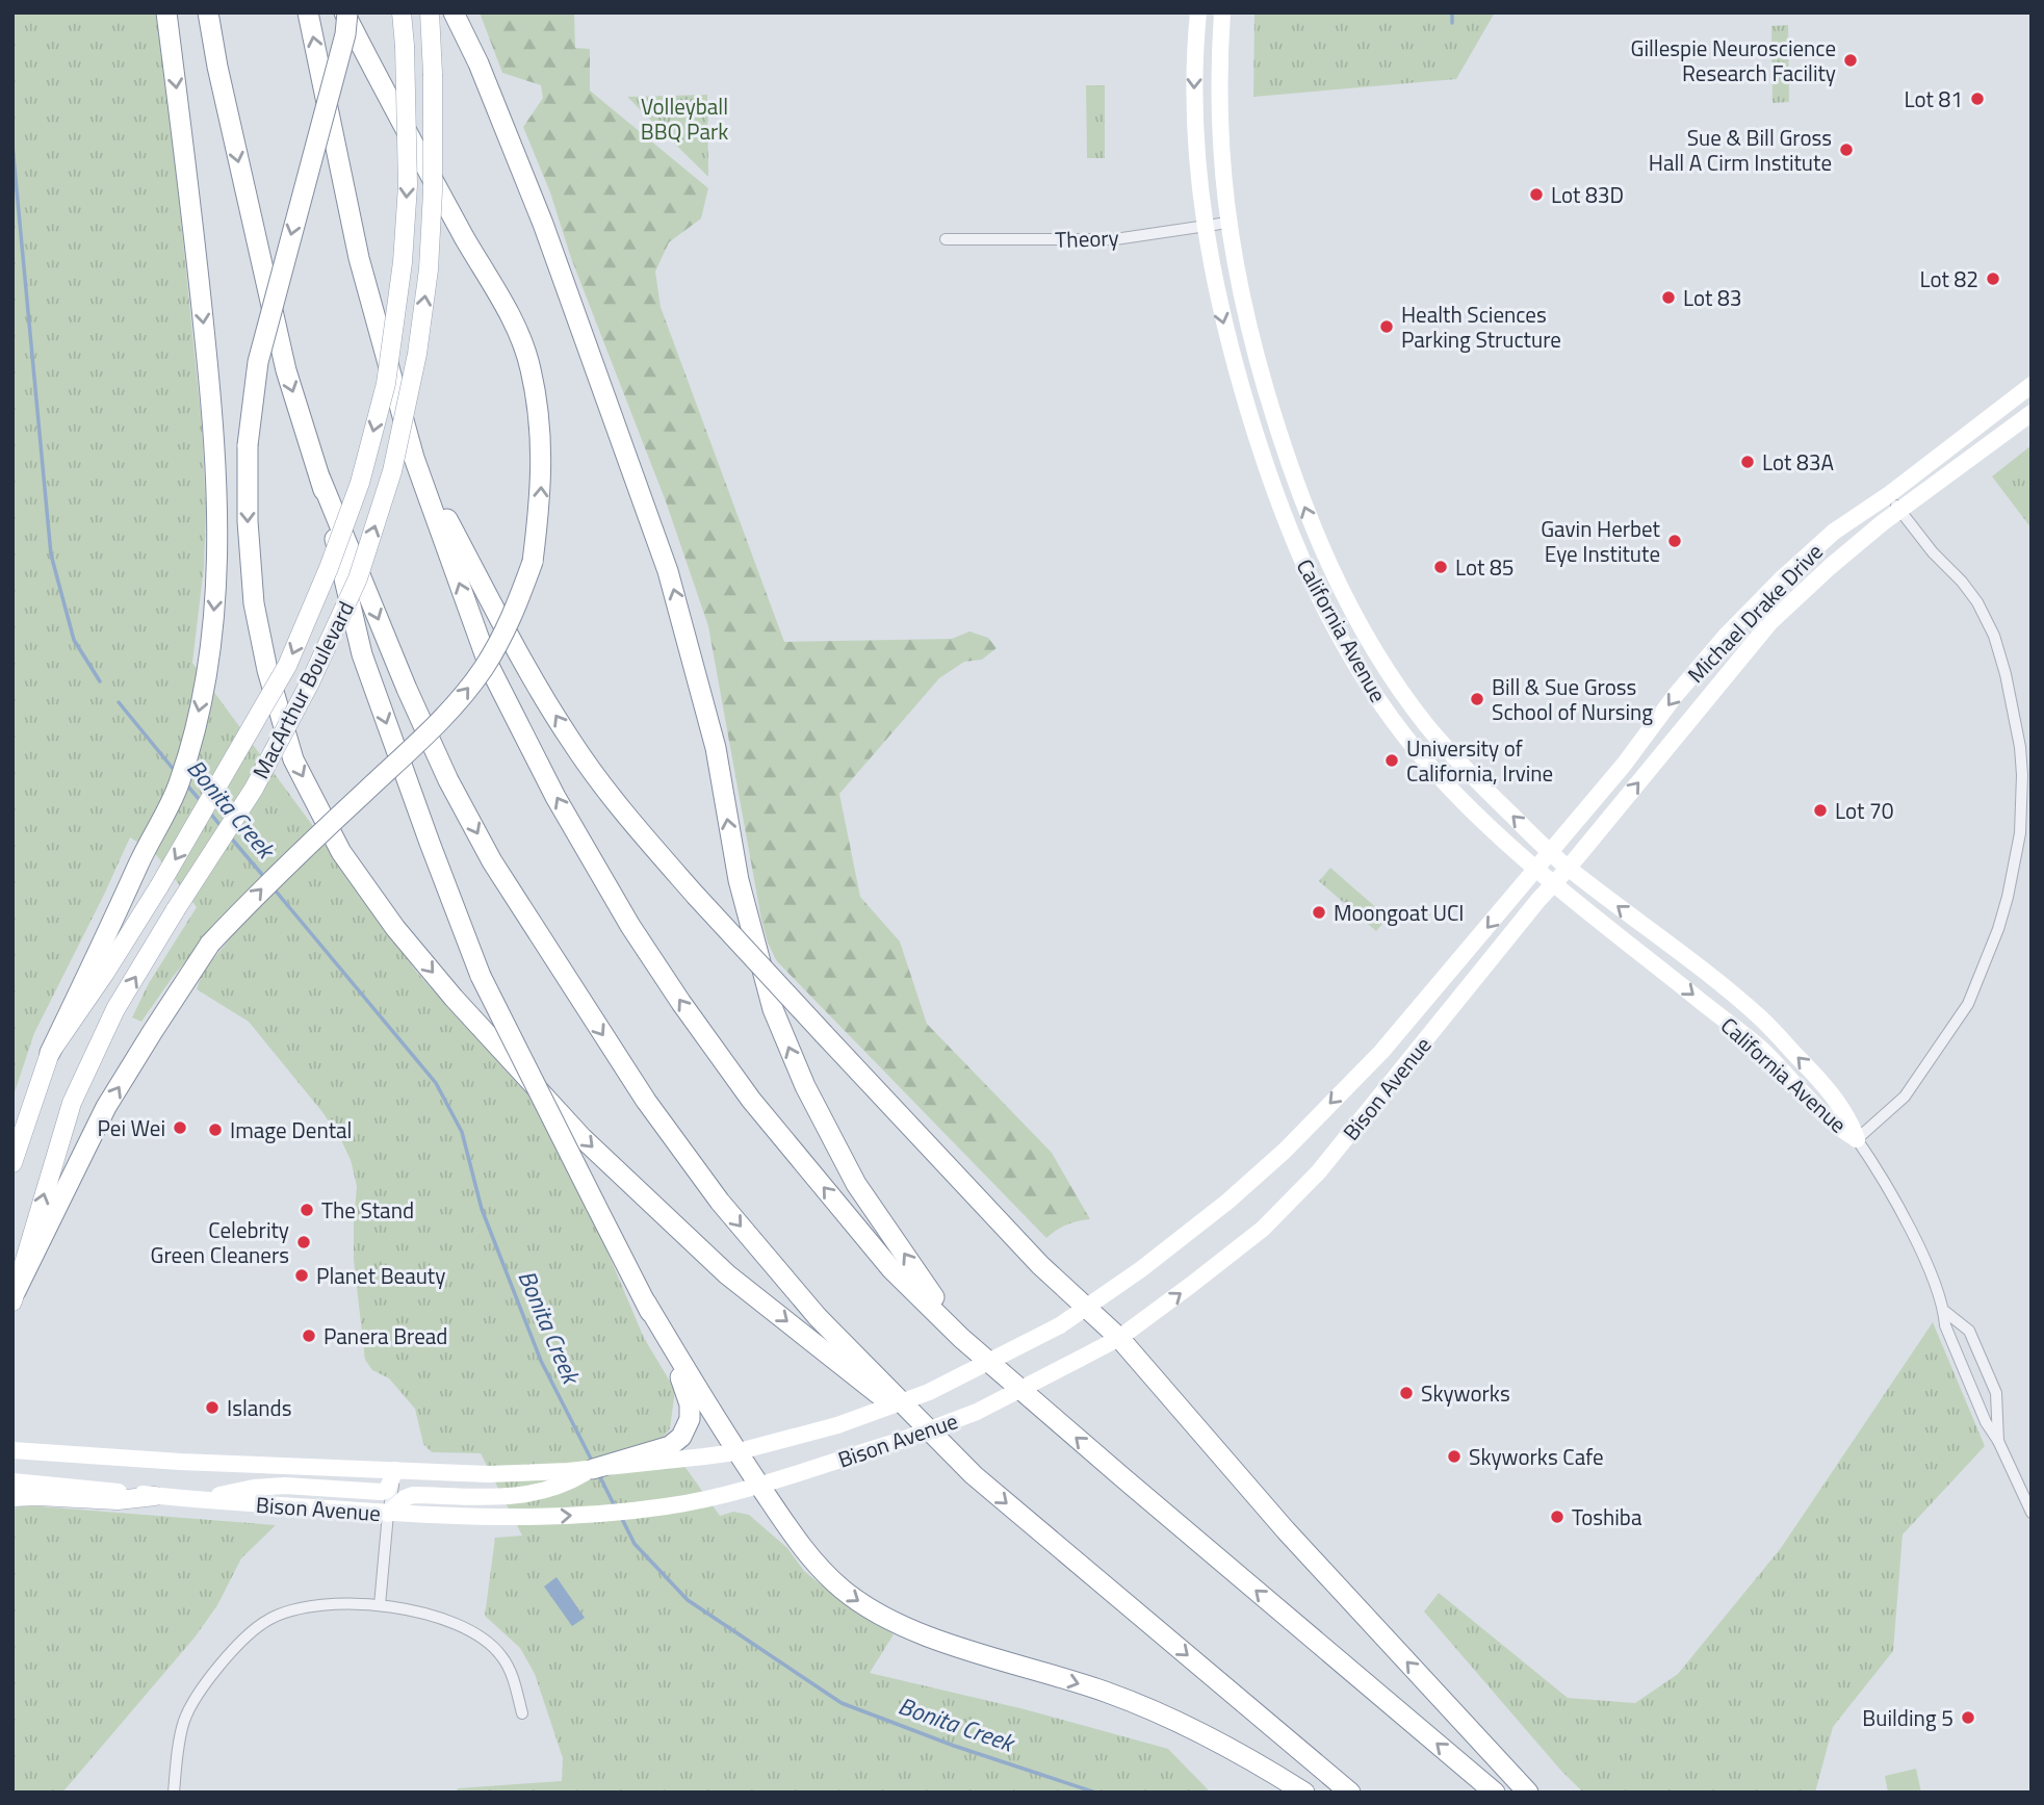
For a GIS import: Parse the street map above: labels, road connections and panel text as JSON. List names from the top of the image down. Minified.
{"streets":{"main road":["Michael Drake Drive","California Avenue","MacArthur Boulevard","Bison Avenue"],"street":["Theory"]},"crossings":[["Theory","California Avenue"],["Michael Drake Drive","California Avenue"],["Michael Drake Drive","Bison Avenue"],["California Avenue","Bison Avenue"]],"water":["Bonita Creek"],"parks":["Volleyball BBQ Park"],"places":["Gillespie Neuroscience Research Facility","Lot 81","Sue & Bill Gross Hall A Cirm Institute","Lot 83D","Lot 82","Lot 83","Health Sciences Parking Structure","Lot 83A","Gavin Herbet Eye Institute","Lot 85","Bill & Sue Gross School of Nursing","University of California, Irvine","Lot 70","Moongoat UCI","Pei Wei","Image Dental","The Stand","Celebrity Green Cleaners","Planet Beauty","Panera Bread","Skyworks","Islands","Skyworks Cafe","Toshiba","Building 5"]}
